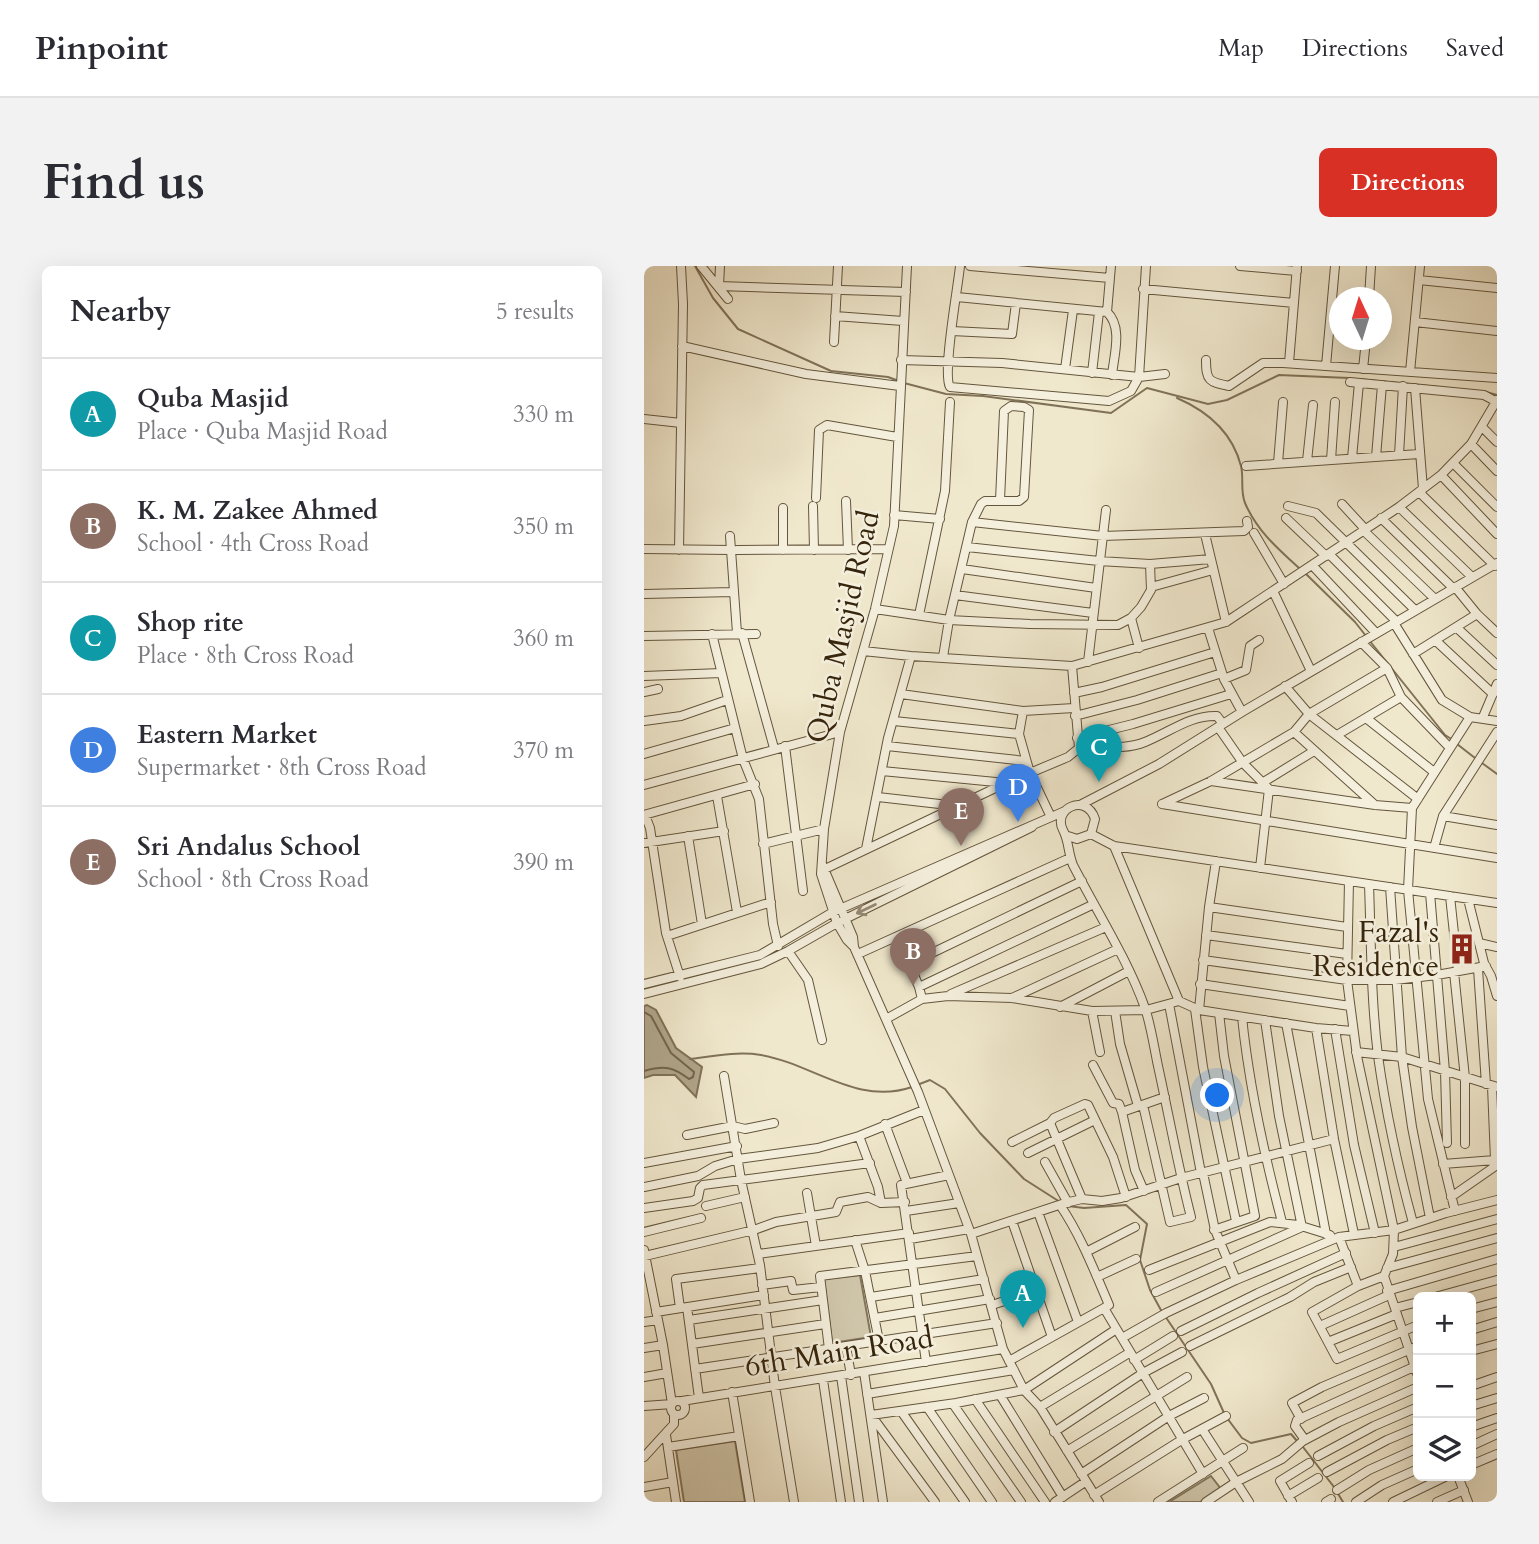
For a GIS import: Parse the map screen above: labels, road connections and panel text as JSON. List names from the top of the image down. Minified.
{"streets":{"street":["Quba Masjid Road","6th Main Road"]},"places":{"building":["Fazal's Residence"]},"north":"top","page":{"header":"Pinpoint","nav":["Map","Directions","Saved"],"buttons":"Directions","title":"Find us","heading":["Nearby","5 results"],"list":[{"mark":"A","name":"Quba Masjid","note":"Place · Quba Masjid Road","value":"330 m"},{"mark":"B","name":"K. M. Zakee Ahmed","note":"School · 4th Cross Road","value":"350 m"},{"mark":"C","name":"Shop rite","note":"Place · 8th Cross Road","value":"360 m"},{"mark":"D","name":"Eastern Market","note":"Supermarket · 8th Cross Road","value":"370 m"},{"mark":"E","name":"Sri Andalus School","note":"School · 8th Cross Road","value":"390 m"}],"pins":["C","D","E","B","A"],"map_buttons":["+","−"]}}
